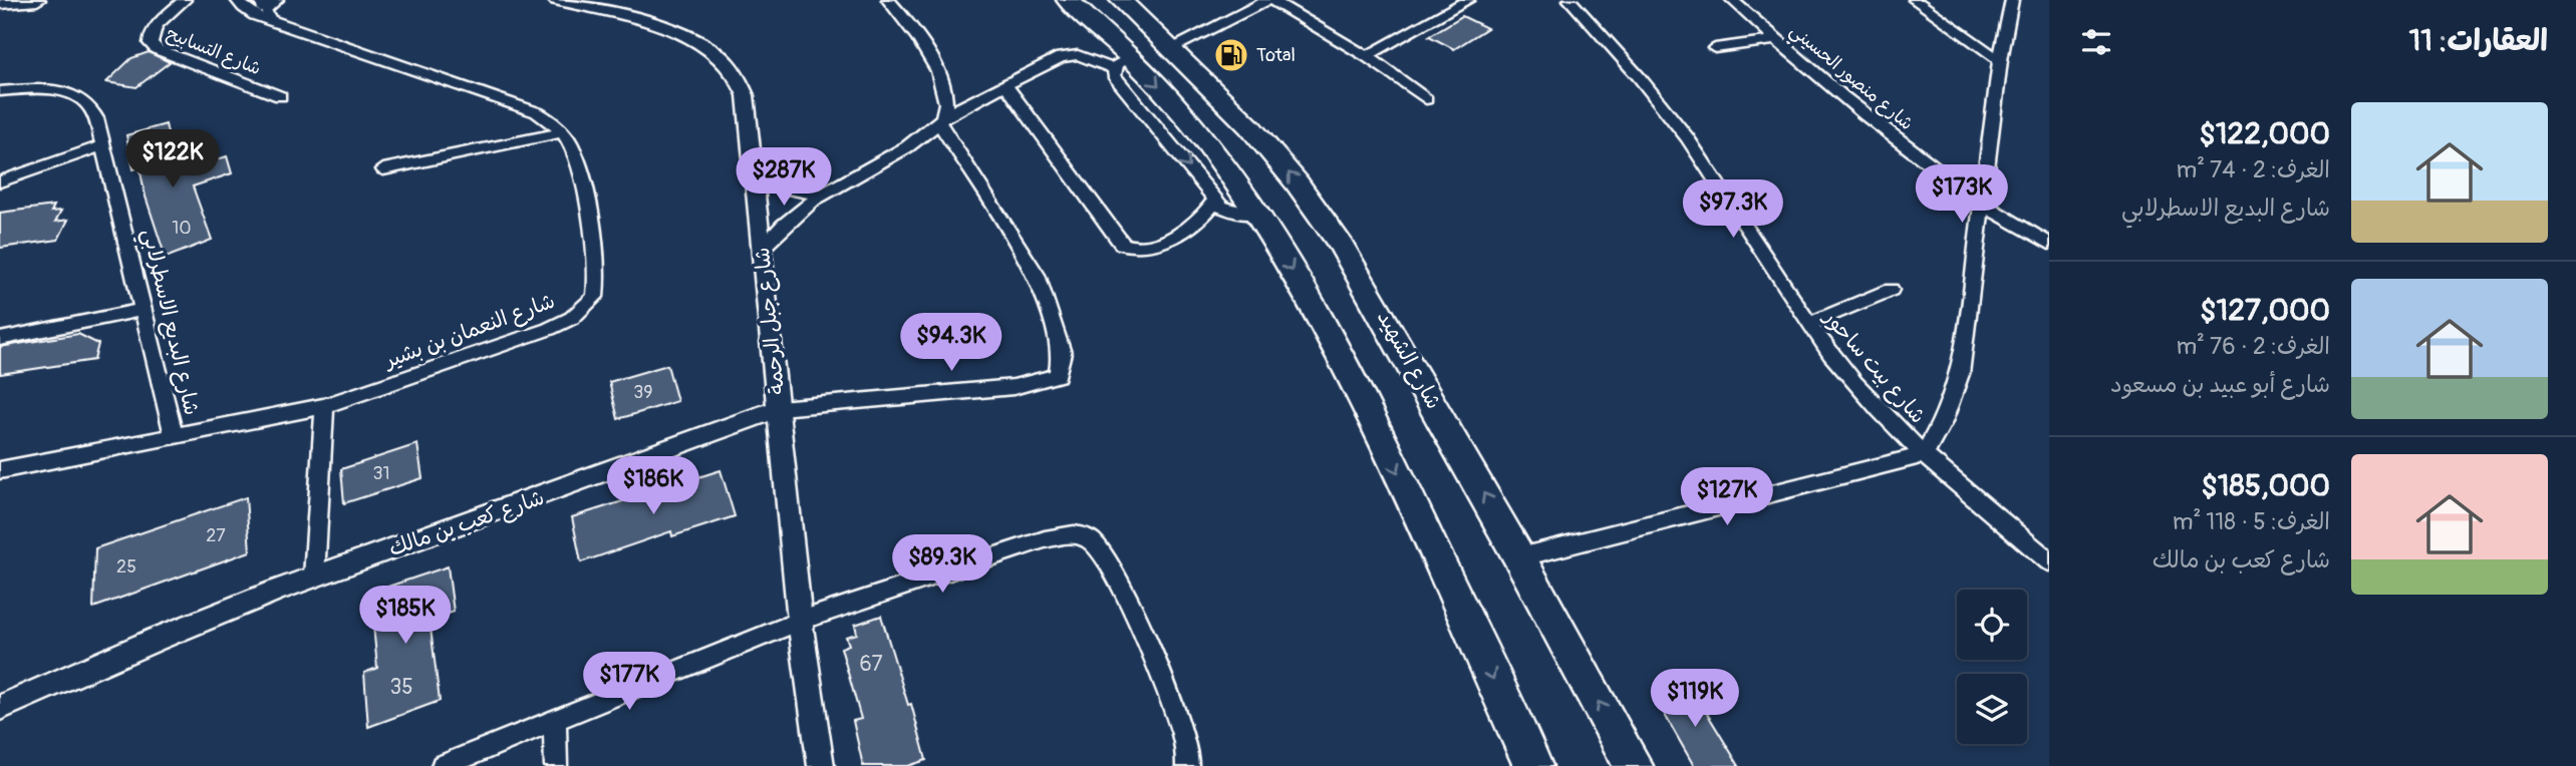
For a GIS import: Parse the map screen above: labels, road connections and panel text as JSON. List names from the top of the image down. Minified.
{"streets":{"highway":["شارع الشهيد"],"street":["شارع التسابيح","شارع منصور الحسيني","شارع جبل الرحمة","شارع البديع الاسطرلابي","شارع النعمان بن بشير","شارع بيت ساحور","شارع كعب بن مالك"]},"crossings":[["شارع جبل الرحمة","شارع كعب بن مالك"],["شارع البديع الاسطرلابي","شارع النعمان بن بشير"]],"places":{"fuel station":["Total"]},"house_numbers":["10","39","31","27","25","67","35"],"page":{"heading":"العقارات: 11","list":[{"name":"$122,000","note":"الغرف: 2 · 74 m² · شارع البديع الاسطرلابي"},{"name":"$127,000","note":"الغرف: 2 · 76 m² · شارع أبو عبيد بن مسعود"},{"name":"$185,000","note":"الغرف: 5 · 118 m² · شارع كعب بن مالك"}],"price":["$122K","$287K","$173K","$97.3K","$94.3K","$186K","$127K","$89.3K","$185K","$177K","$119K"]}}
